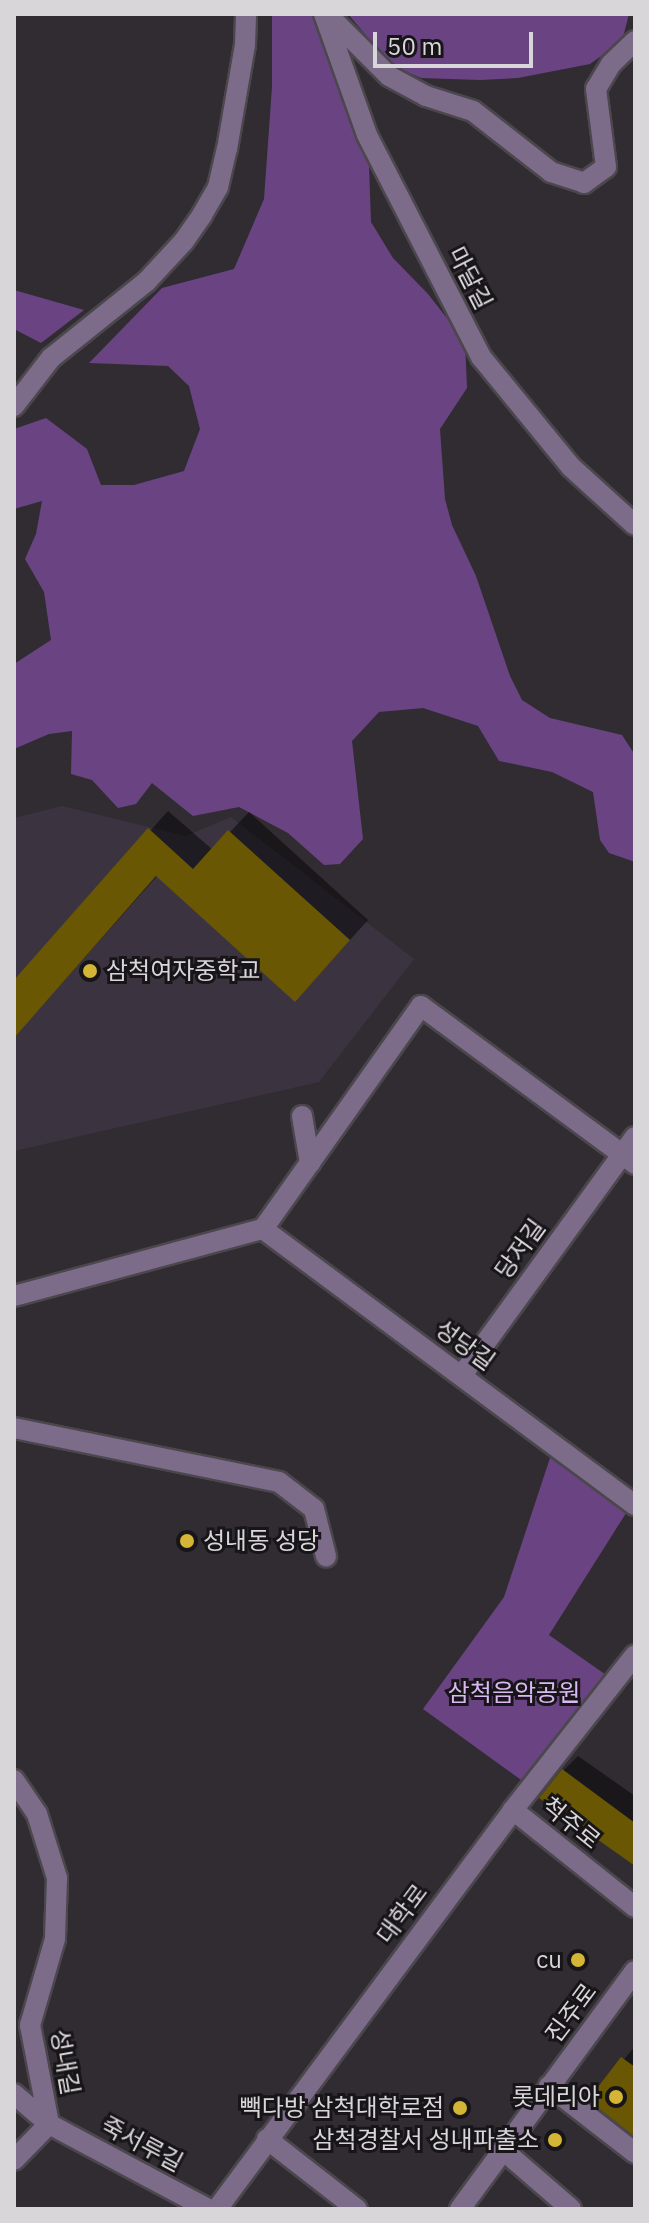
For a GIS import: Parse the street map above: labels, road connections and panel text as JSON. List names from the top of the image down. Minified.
{"streets":{"street":["마달길","당저길","성당길","척주로","대학로","진주로","성내길","죽서루길"]},"crossings":[["당저길","성당길"],["척주로","대학로"],["성내길","죽서루길"]],"parks":["삼척음악공원"],"places":["삼척여자중학교","성내동 성당","cu","롯데리아","빽다방 삼척대학로점","삼척경찰서 성내파출소"],"scale_bar":"50 m"}
